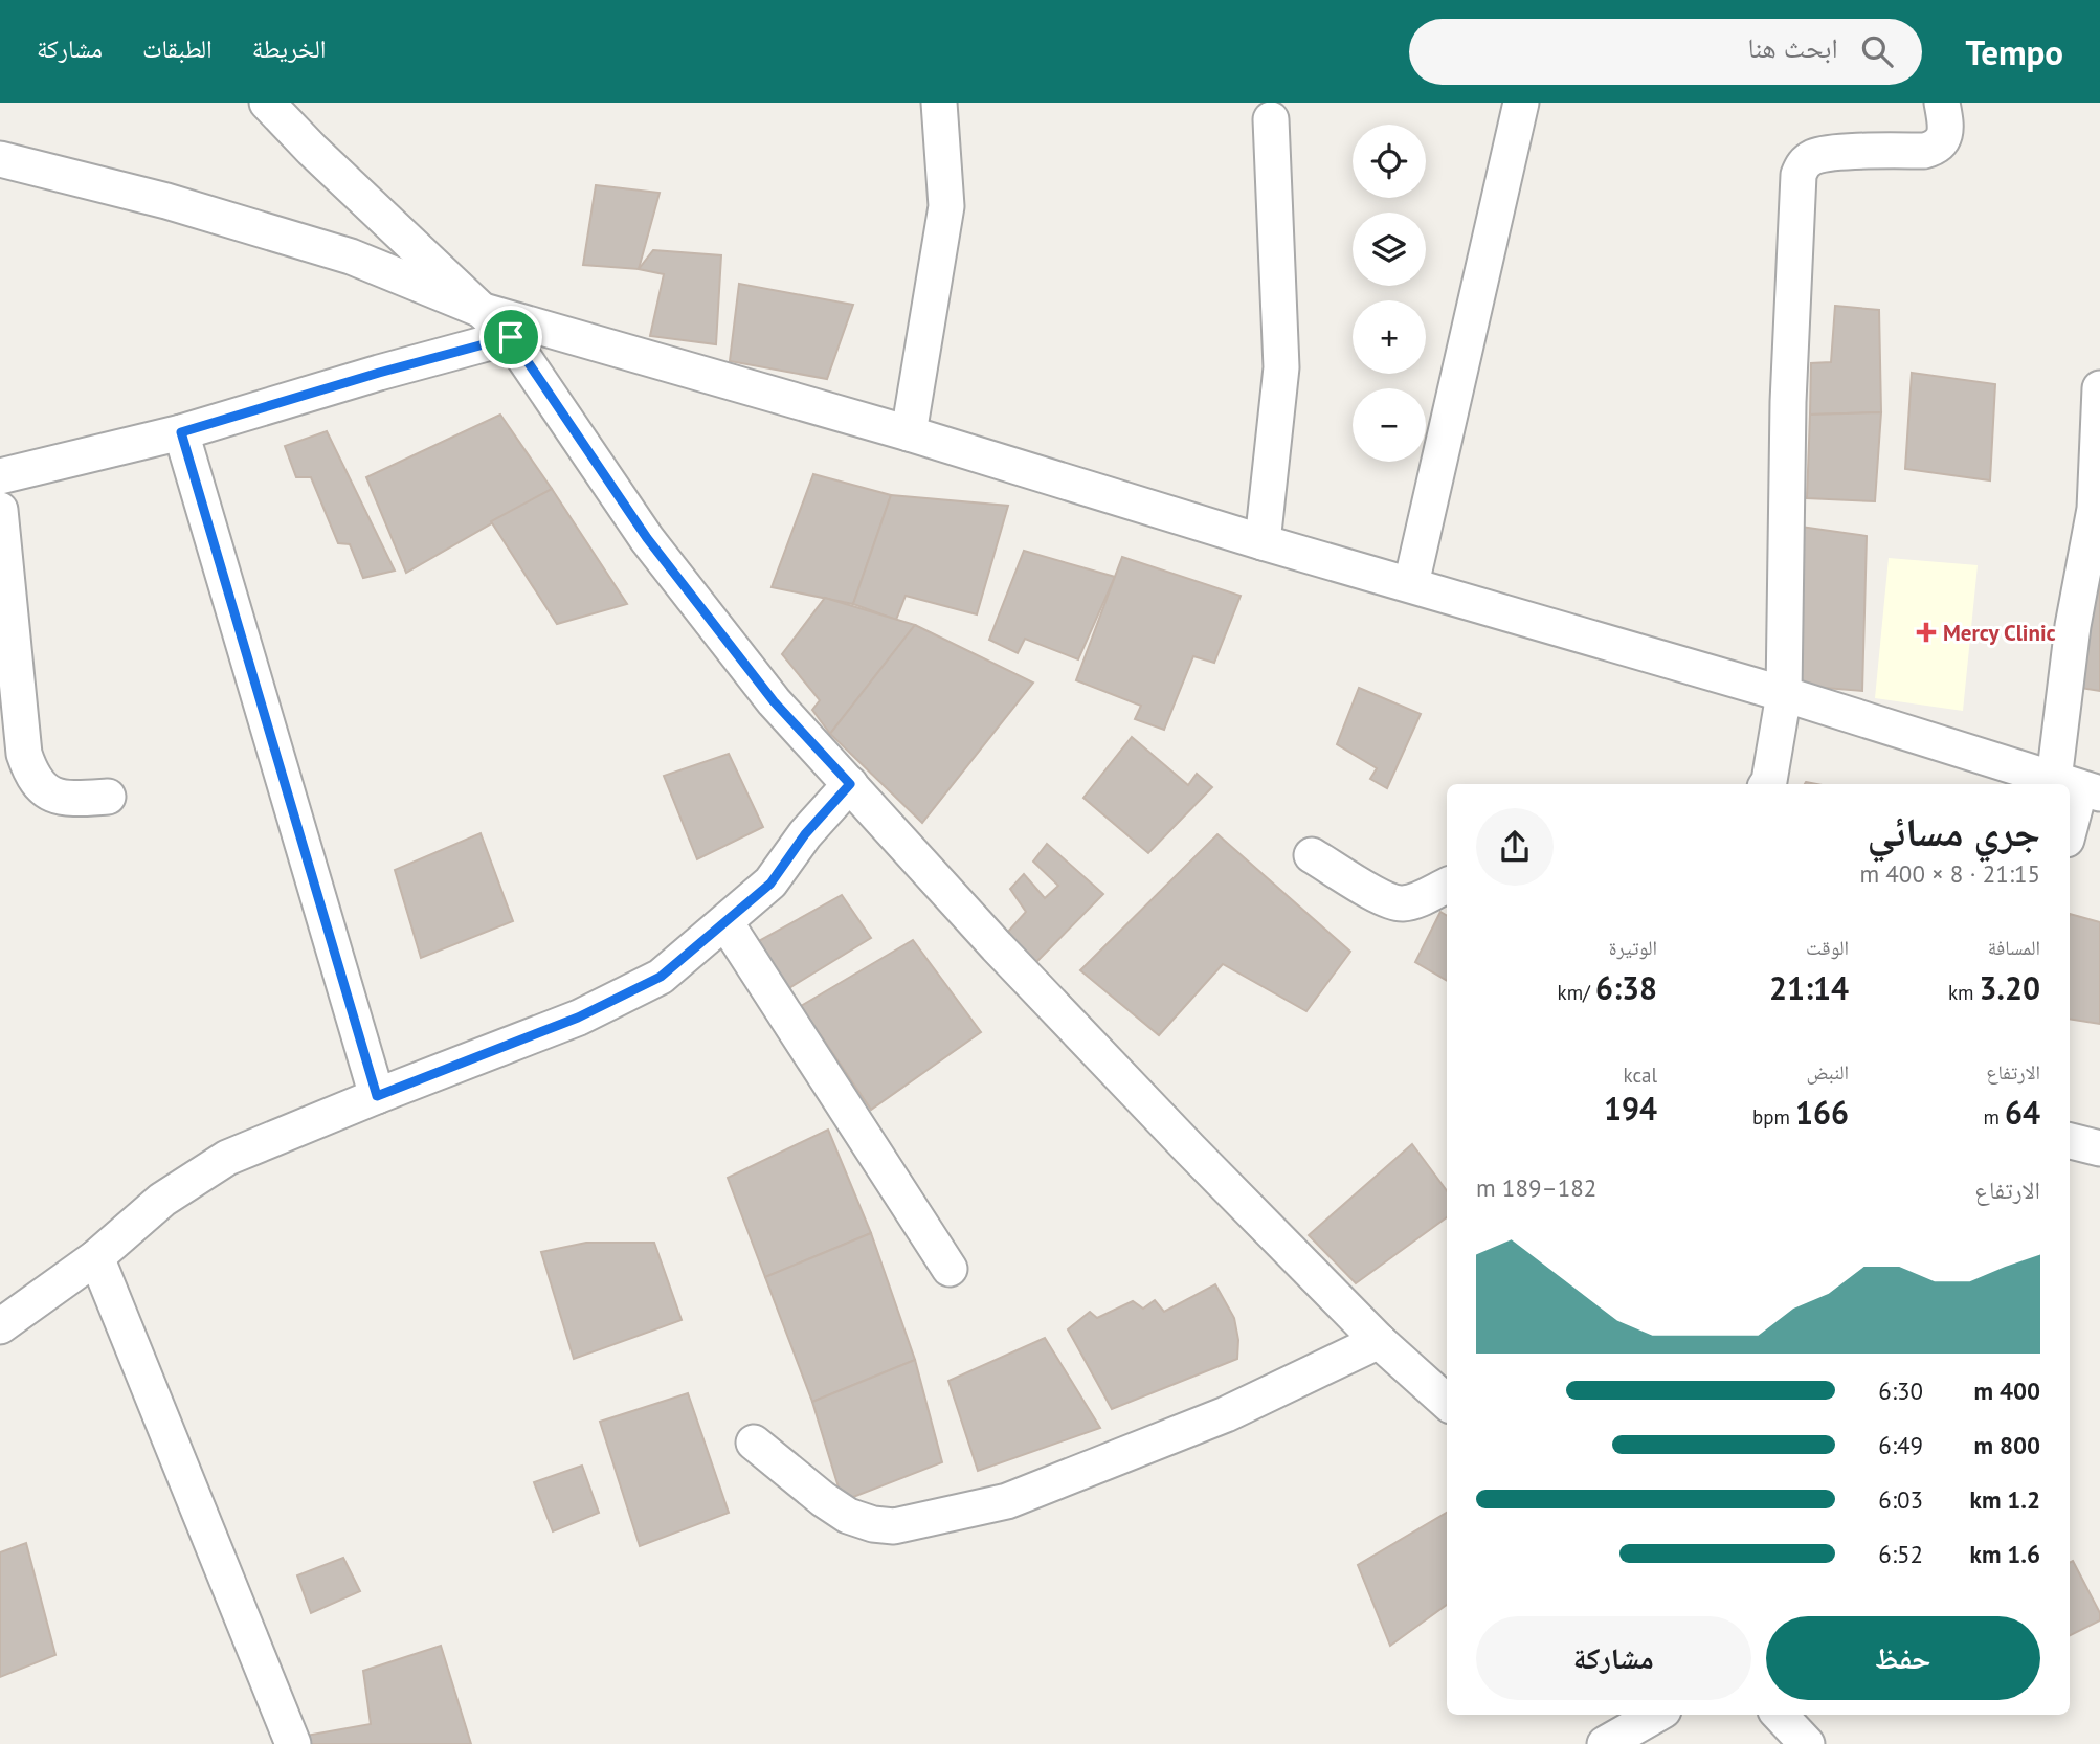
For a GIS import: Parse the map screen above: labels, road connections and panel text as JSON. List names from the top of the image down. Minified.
{"places":{"health":["Mercy Clinic"]},"page":{"header":"Tempo","search":"ابحث هنا","nav":["الخريطة","الطبقات","مشاركة"],"map_buttons":["+","−"],"heading":["جري مسائي","21:15 · 8 × 400 m"],"stats":[["المسافة","3.20 km"],["الوقت","21:14"],["الوتيرة","6:38 /km"],["الارتفاع","64 m"],["النبض","166 bpm"],["kcal","194"]],"chart":["الارتفاع","182–189 m"],"list":[{"name":"400 m","note":"6:30"},{"name":"800 m","note":"6:49"},{"name":"1.2 km","note":"6:03"},{"name":"1.6 km","note":"6:52"}],"buttons":["حفظ","مشاركة"]}}
